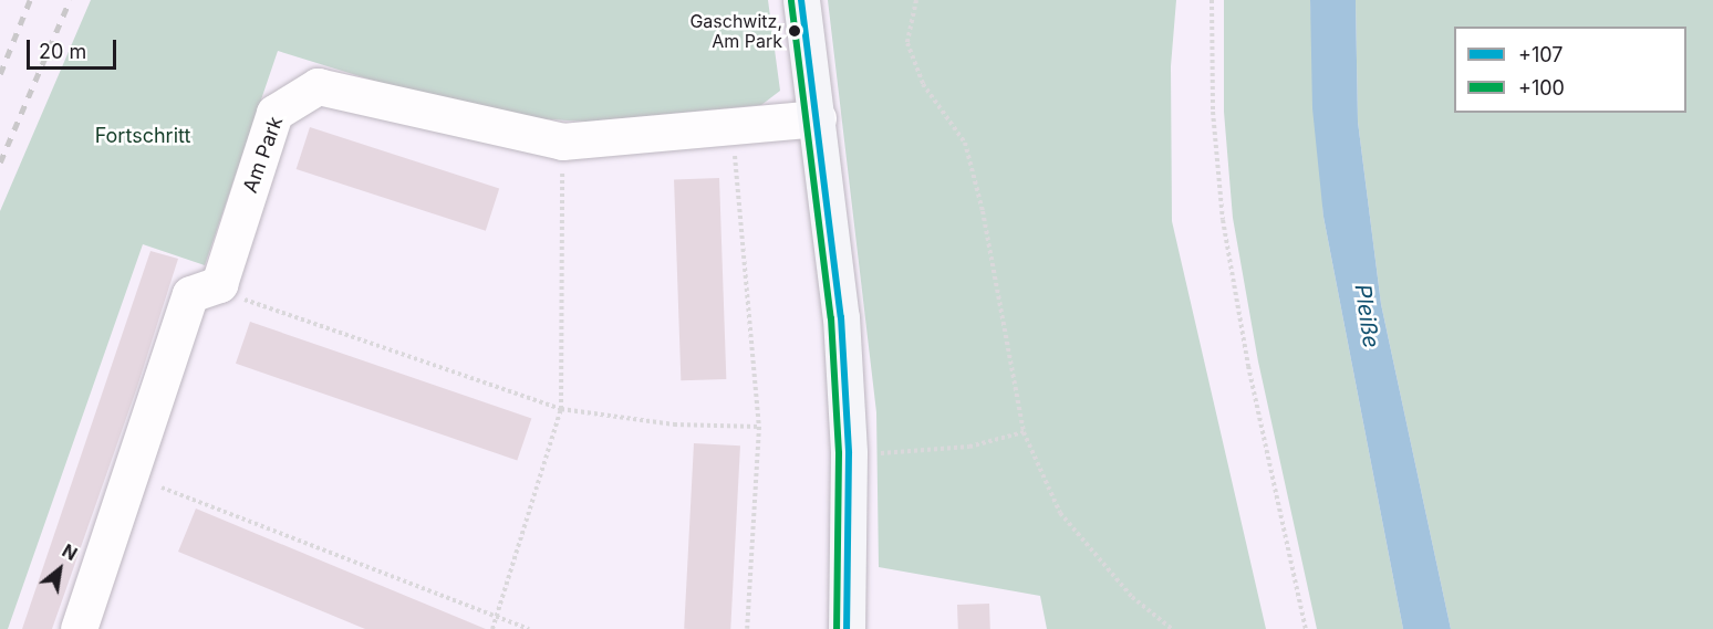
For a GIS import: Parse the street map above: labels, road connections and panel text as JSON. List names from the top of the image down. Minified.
{"streets":{"street":["Am Park"]},"water":["Pleiße"],"parks":["Fortschritt"],"places":["Gaschwitz, Am Park"],"lines":["transit line +107","transit line +100"],"legend":["+107","+100"],"scale_bar":"20 m","north":"top right"}
